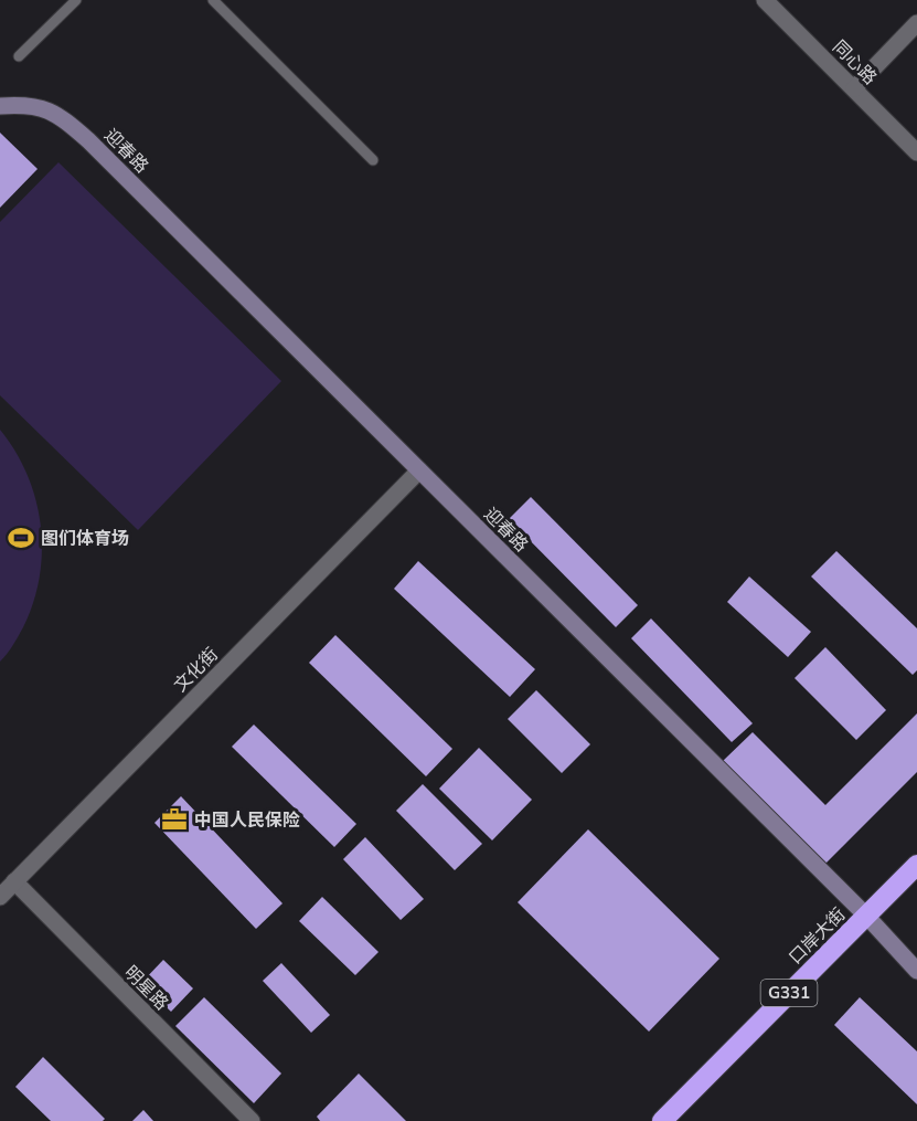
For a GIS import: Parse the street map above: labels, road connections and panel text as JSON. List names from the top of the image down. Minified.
{"streets":{"highway":["口岸大街","G331"],"street":["同心路","迎春路","文化街","明星路"]},"crossings":[["迎春路","文化街"],["迎春路","口岸大街"],["文化街","明星路"]],"places":{"sports":["图们体育场"],"office":["中国人民保险"]}}
